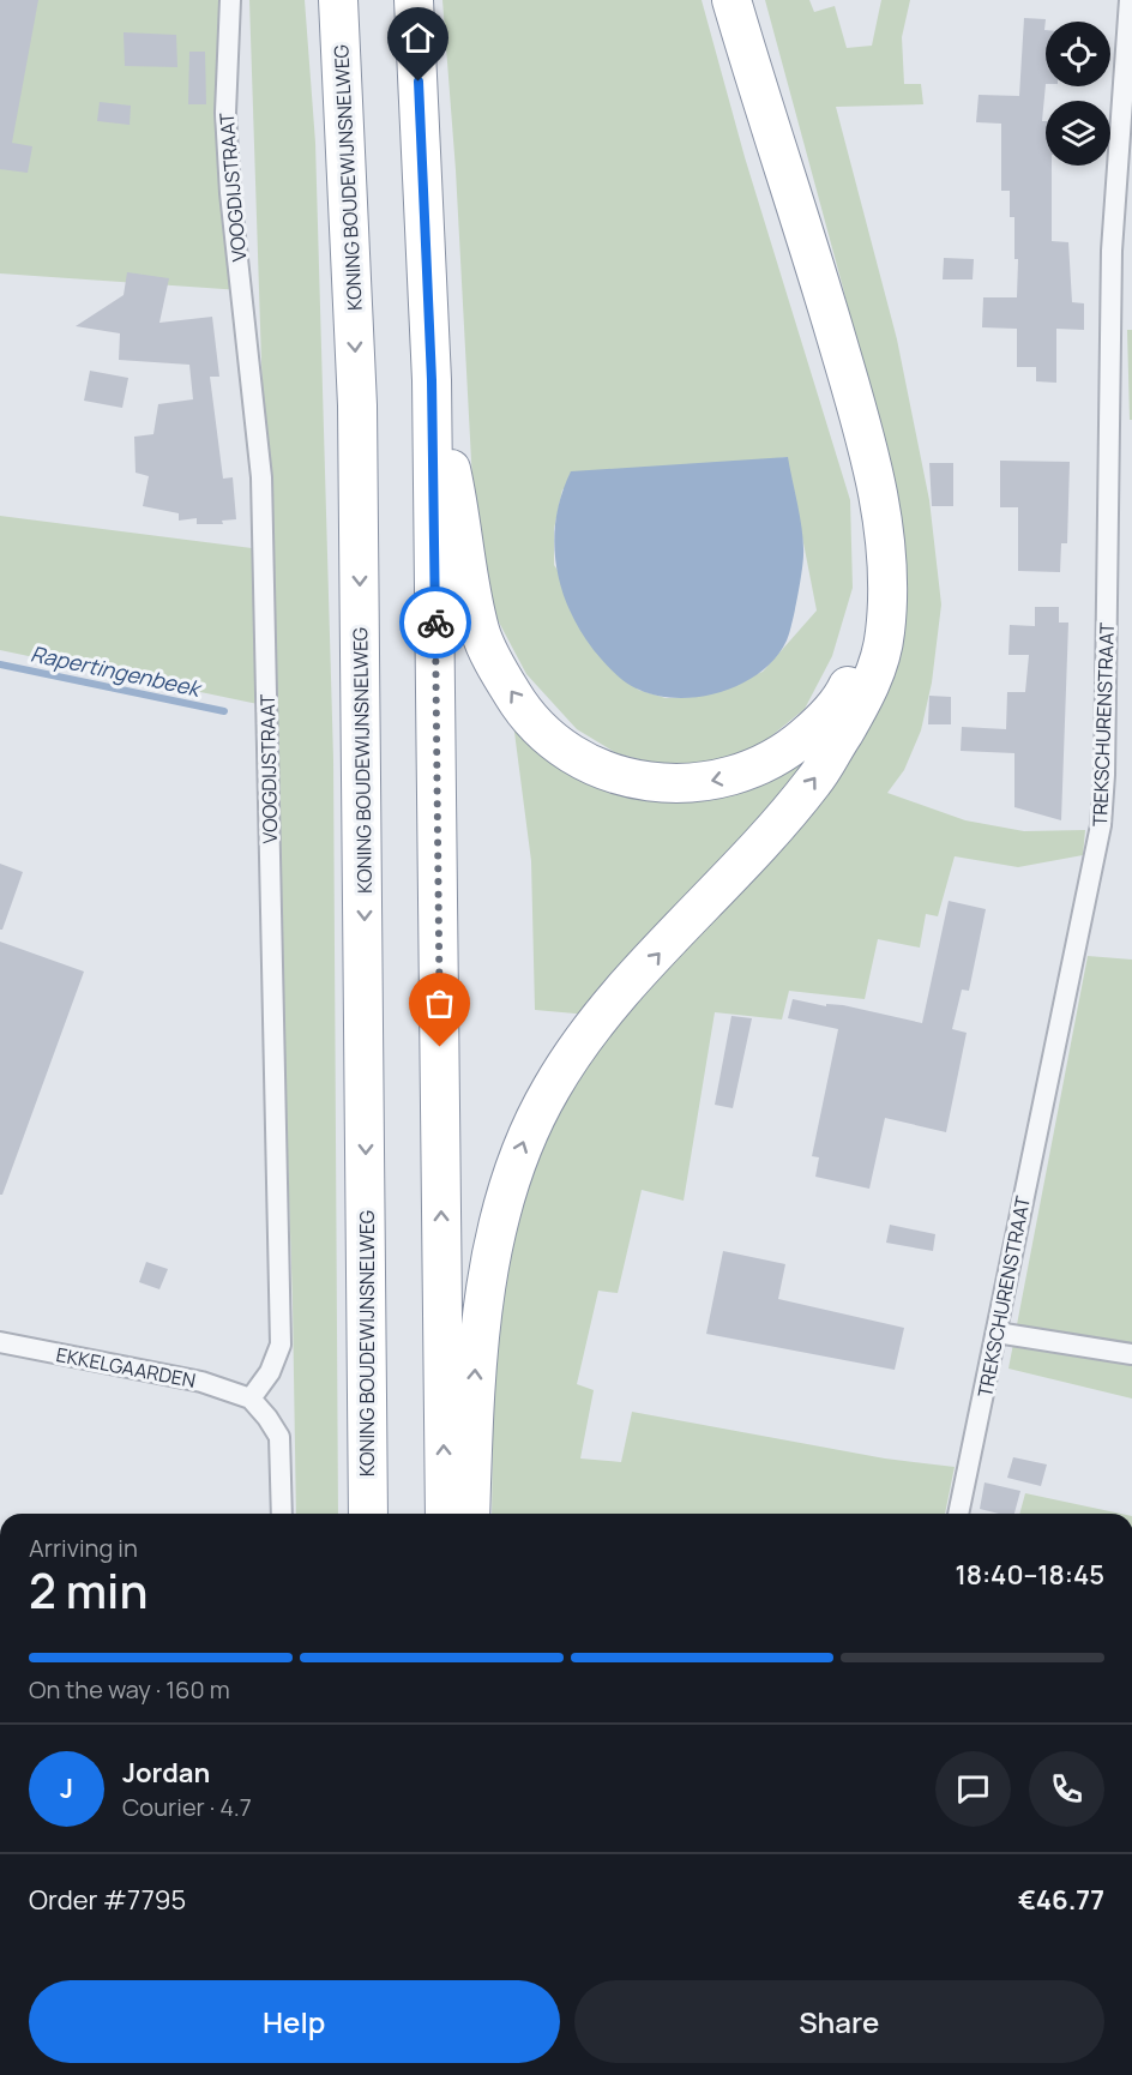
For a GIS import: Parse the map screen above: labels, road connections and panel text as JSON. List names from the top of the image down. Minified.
{"streets":{"highway":["KONING BOUDEWIJNSNELWEG"],"street":["VOOGDIJSTRAAT","TREKSCHURENSTRAAT","EKKELGAARDEN"]},"crossings":[["VOOGDIJSTRAAT","EKKELGAARDEN"]],"water":["Rapertingenbeek"],"page":{"heading":["2 min","Arriving in","18:40–18:45"],"panel":["Jordan","Courier · 4.7","Order #7795","€46.77"],"bar":"On the way · 160 m","round":"J","buttons":["Help","Share"]}}
